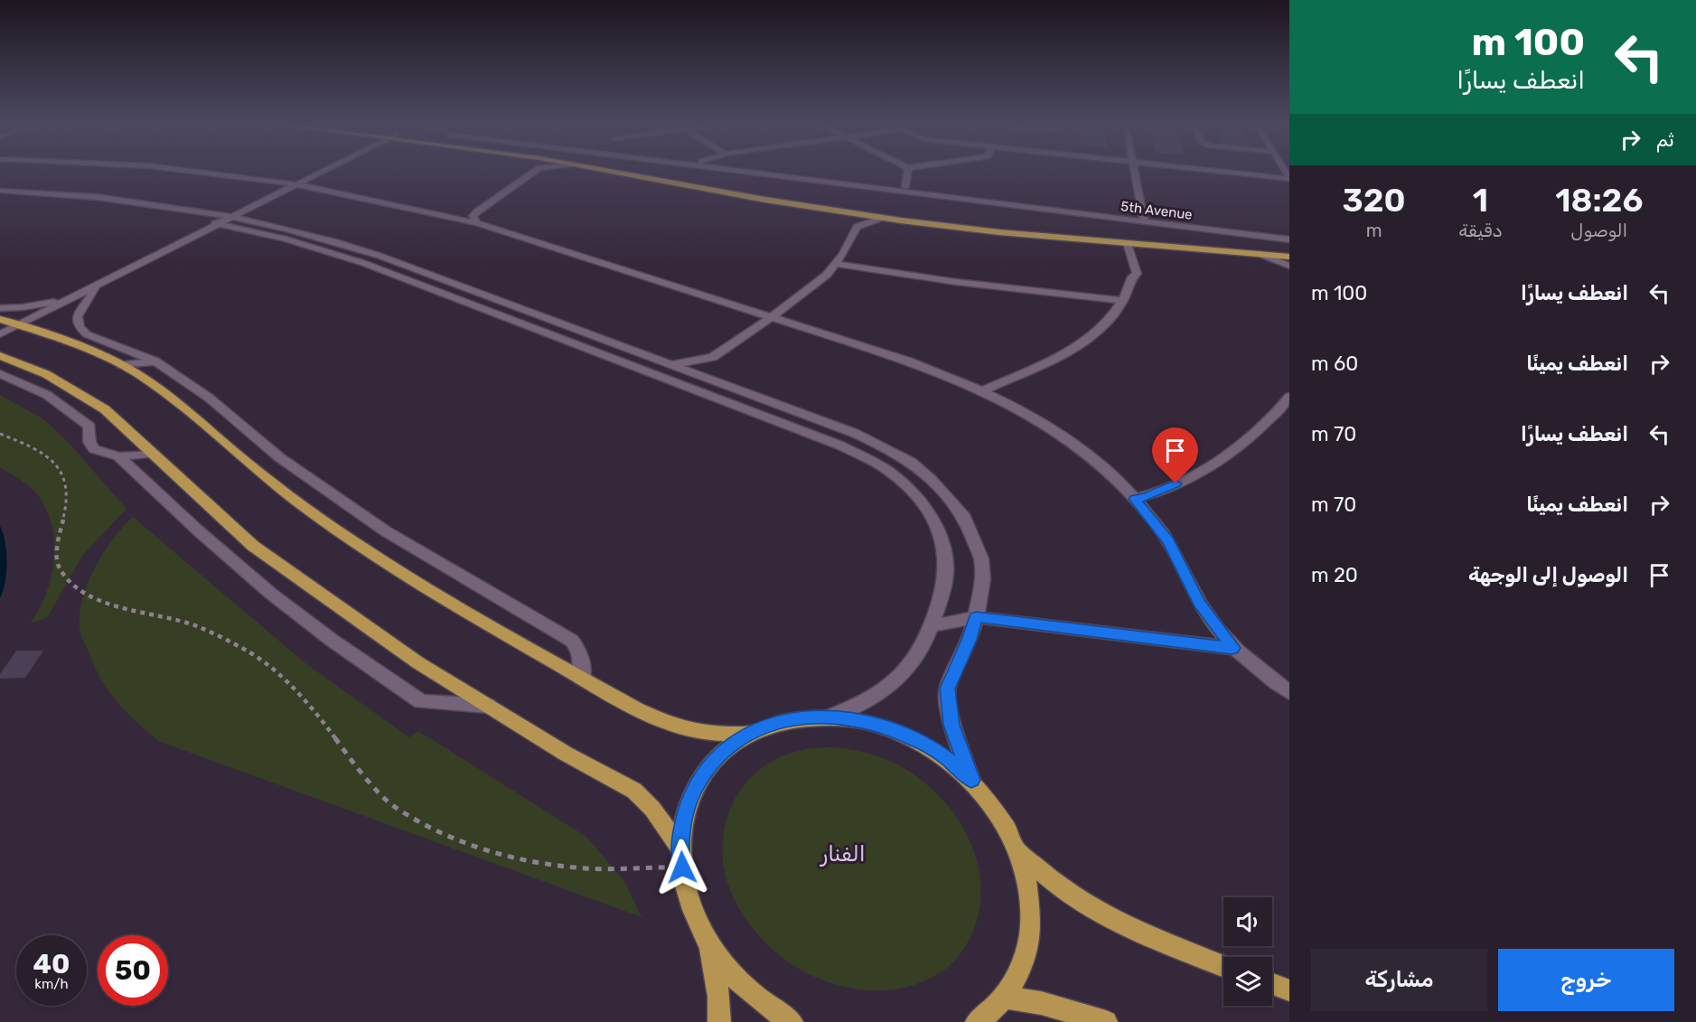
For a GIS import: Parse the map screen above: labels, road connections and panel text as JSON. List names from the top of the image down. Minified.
{"streets":{"street":["5th Avenue"]},"districts":["الفنار"],"page":{"turn":["100 m","انعطف يسارًا"],"then":"ثم","eta":["18:26","الوصول","1","دقيقة","320","m"],"list":[{"name":"انعطف يسارًا","value":"100 m"},{"name":"انعطف يمينًا","value":"60 m"},{"name":"انعطف يسارًا","value":"70 m"},{"name":"انعطف يمينًا","value":"70 m"},{"name":"الوصول إلى الوجهة","value":"20 m"}],"speed":"40 km/h","limit":"50","buttons":["خروج","مشاركة"]}}
